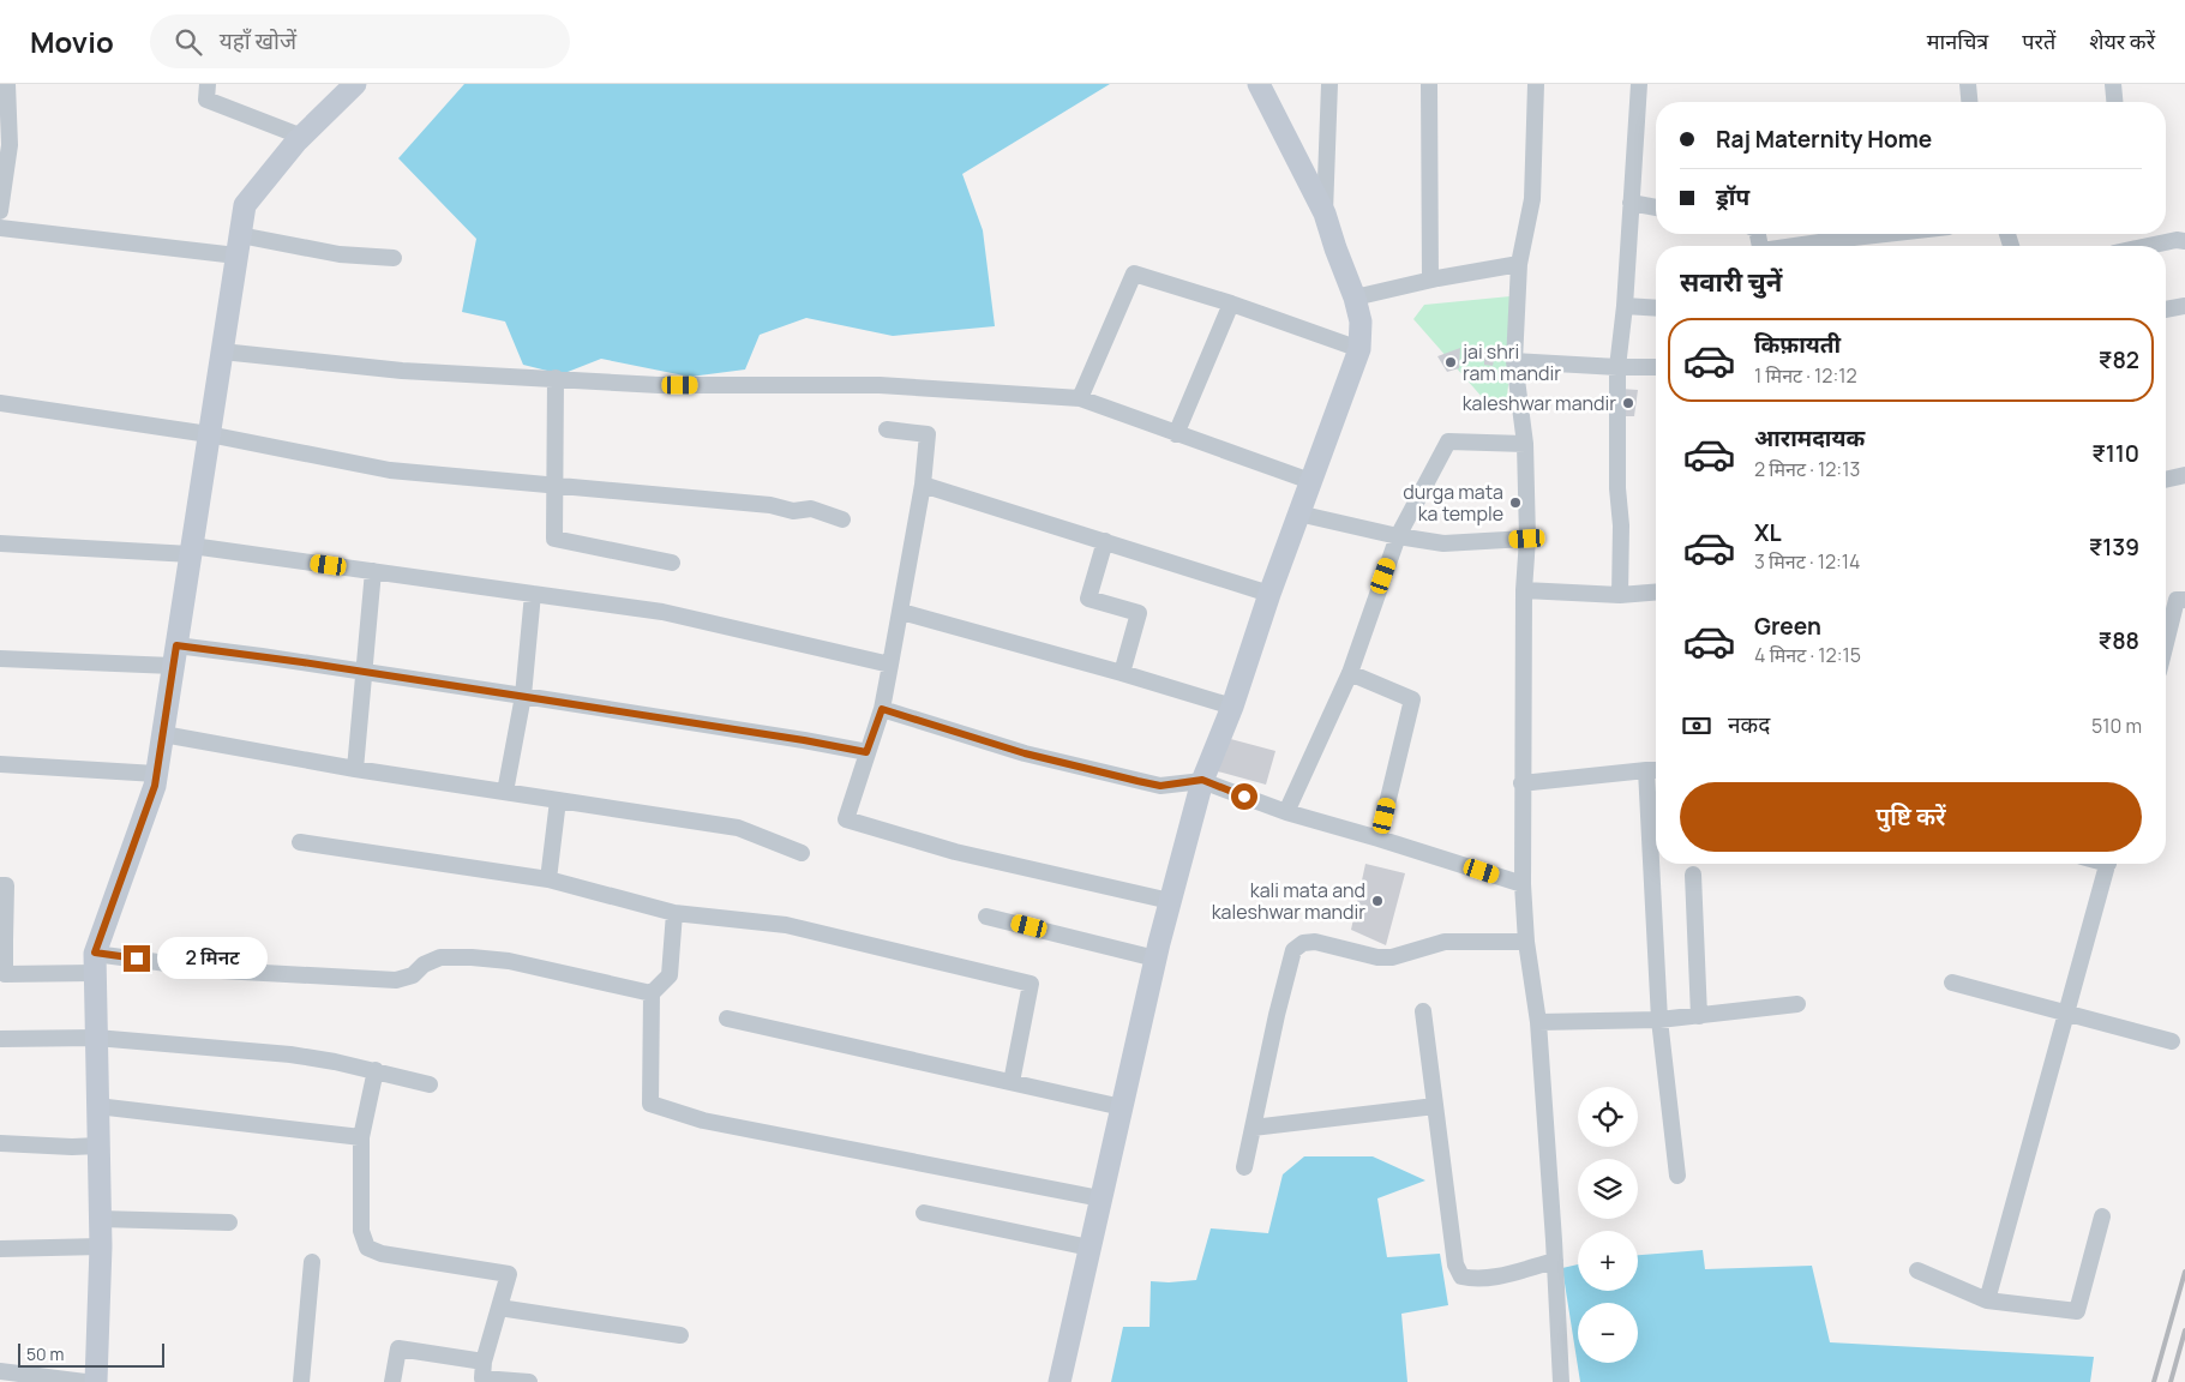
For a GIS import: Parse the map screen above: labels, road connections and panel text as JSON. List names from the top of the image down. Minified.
{"places":["jai shri ram mandir","kaleshwar mandir","durga mata ka temple","kali mata and kaleshwar mandir"],"scale_bar":"50 m","page":{"header":"Movio","search":"यहाँ खोजें","nav":["मानचित्र","परतें","शेयर करें"],"banner":["Raj Maternity Home","ड्रॉप"],"heading":"सवारी चुनें","list":[{"name":"किफ़ायती","note":"1 मिनट · 12:12","value":"₹82"},{"name":"आरामदायक","note":"2 मिनट · 12:13","value":"₹110"},{"name":"XL","note":"3 मिनट · 12:14","value":"₹139"},{"name":"Green","note":"4 मिनट · 12:15","value":"₹88"}],"pay":["नकद","510 m"],"buttons":"पुष्टि करें","bubble":"2 मिनट","map_buttons":["+","−"],"scale":"50 m"}}
